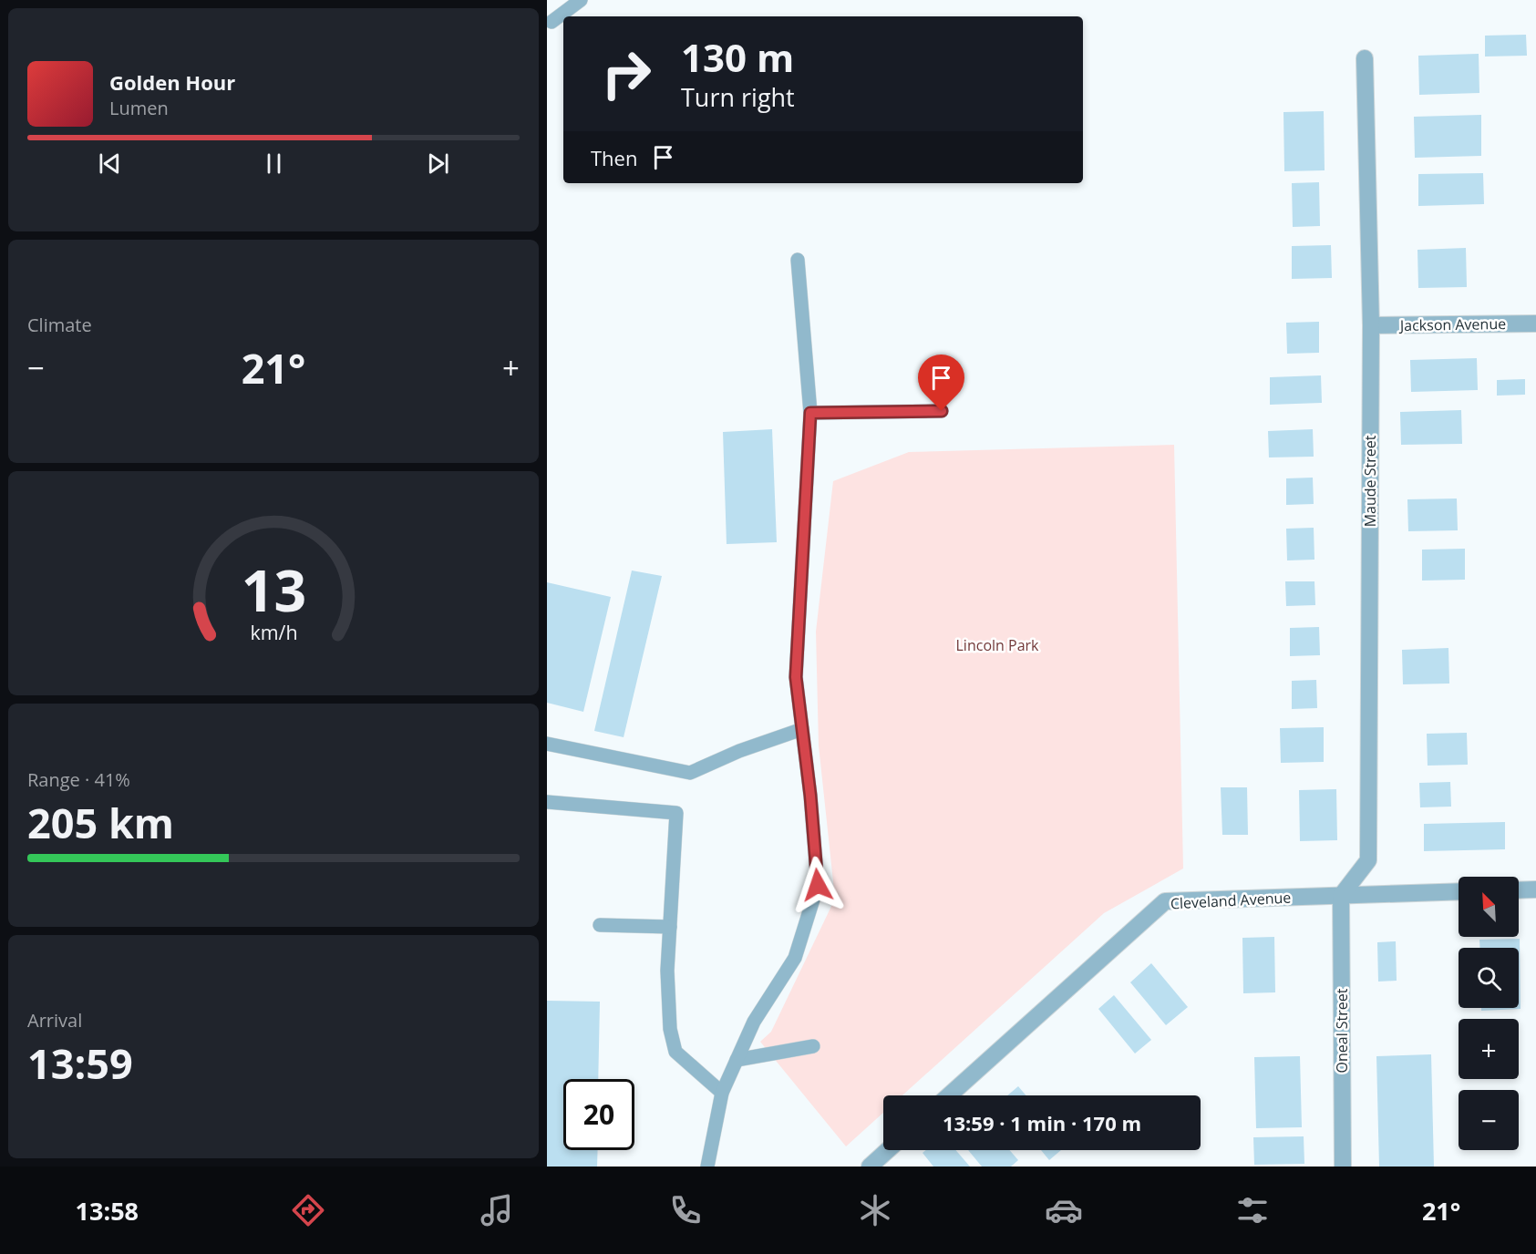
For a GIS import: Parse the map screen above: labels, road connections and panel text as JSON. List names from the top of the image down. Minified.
{"streets":{"street":["Jackson Avenue","Maude Street","Cleveland Avenue","Oneal Street"]},"crossings":[["Jackson Avenue","Maude Street"],["Maude Street","Cleveland Avenue"],["Maude Street","Oneal Street"],["Cleveland Avenue","Oneal Street"]],"parks":["Lincoln Park"],"north":"top left","page":{"turn":["130 m","Turn right"],"song":["Golden Hour","Lumen"],"then":"Then","tile":["Climate",["Range · 41%","205 km"],["Arrival","13:59"]],"heat":["−","21°","+"],"map_buttons":["+","−"],"limit":"20","trip":"13:59 · 1 min · 170 m","tabs":["13:58","21°"],"gauge":["13","km/h"]}}
